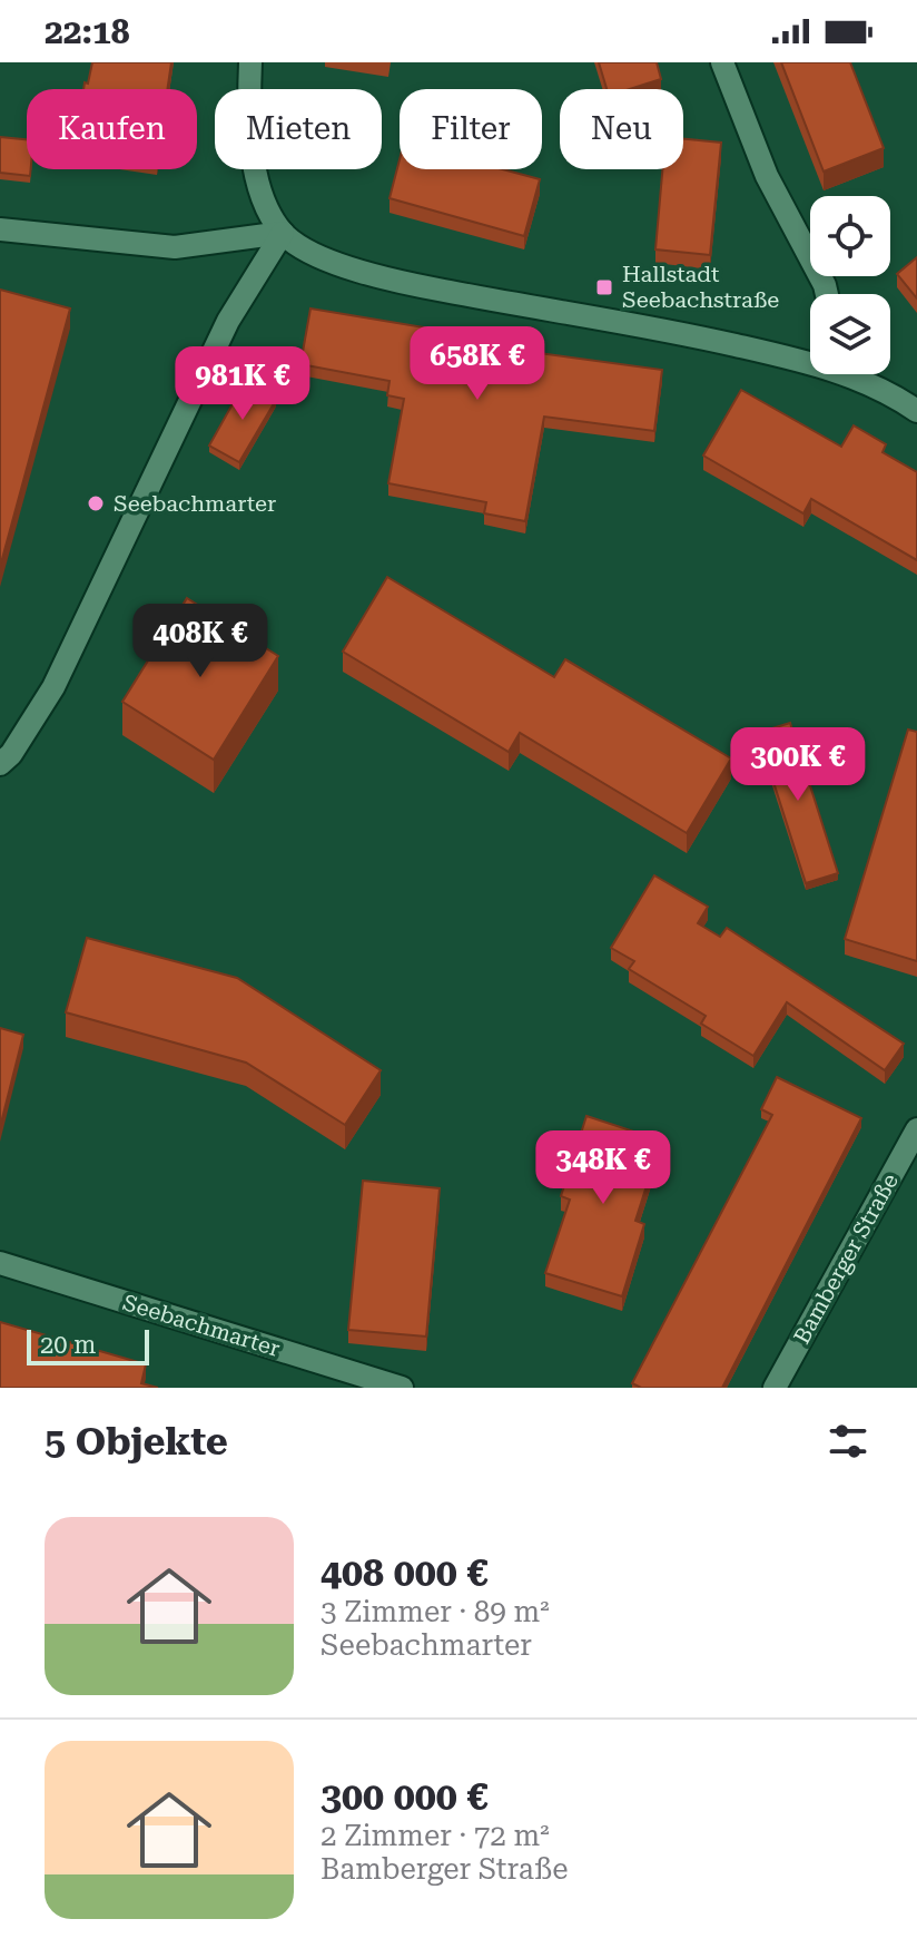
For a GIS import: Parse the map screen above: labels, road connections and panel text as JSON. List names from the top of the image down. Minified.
{"streets":{"street":["Bamberger Straße","Seebachmarter"]},"places":{"transit":["Hallstadt Seebachstraße"],"other":["Seebachmarter"]},"scale_bar":"20 m","page":{"status":"22:18","chip":["Kaufen","Mieten","Filter","Neu"],"price":["658K €","981K €","408K €","300K €","348K €"],"scale":"20 m","heading":"5 Objekte","list":[{"name":"408 000 €","note":"3 Zimmer · 89 m² · Seebachmarter"},{"name":"300 000 €","note":"2 Zimmer · 72 m² · Bamberger Straße"}]}}
